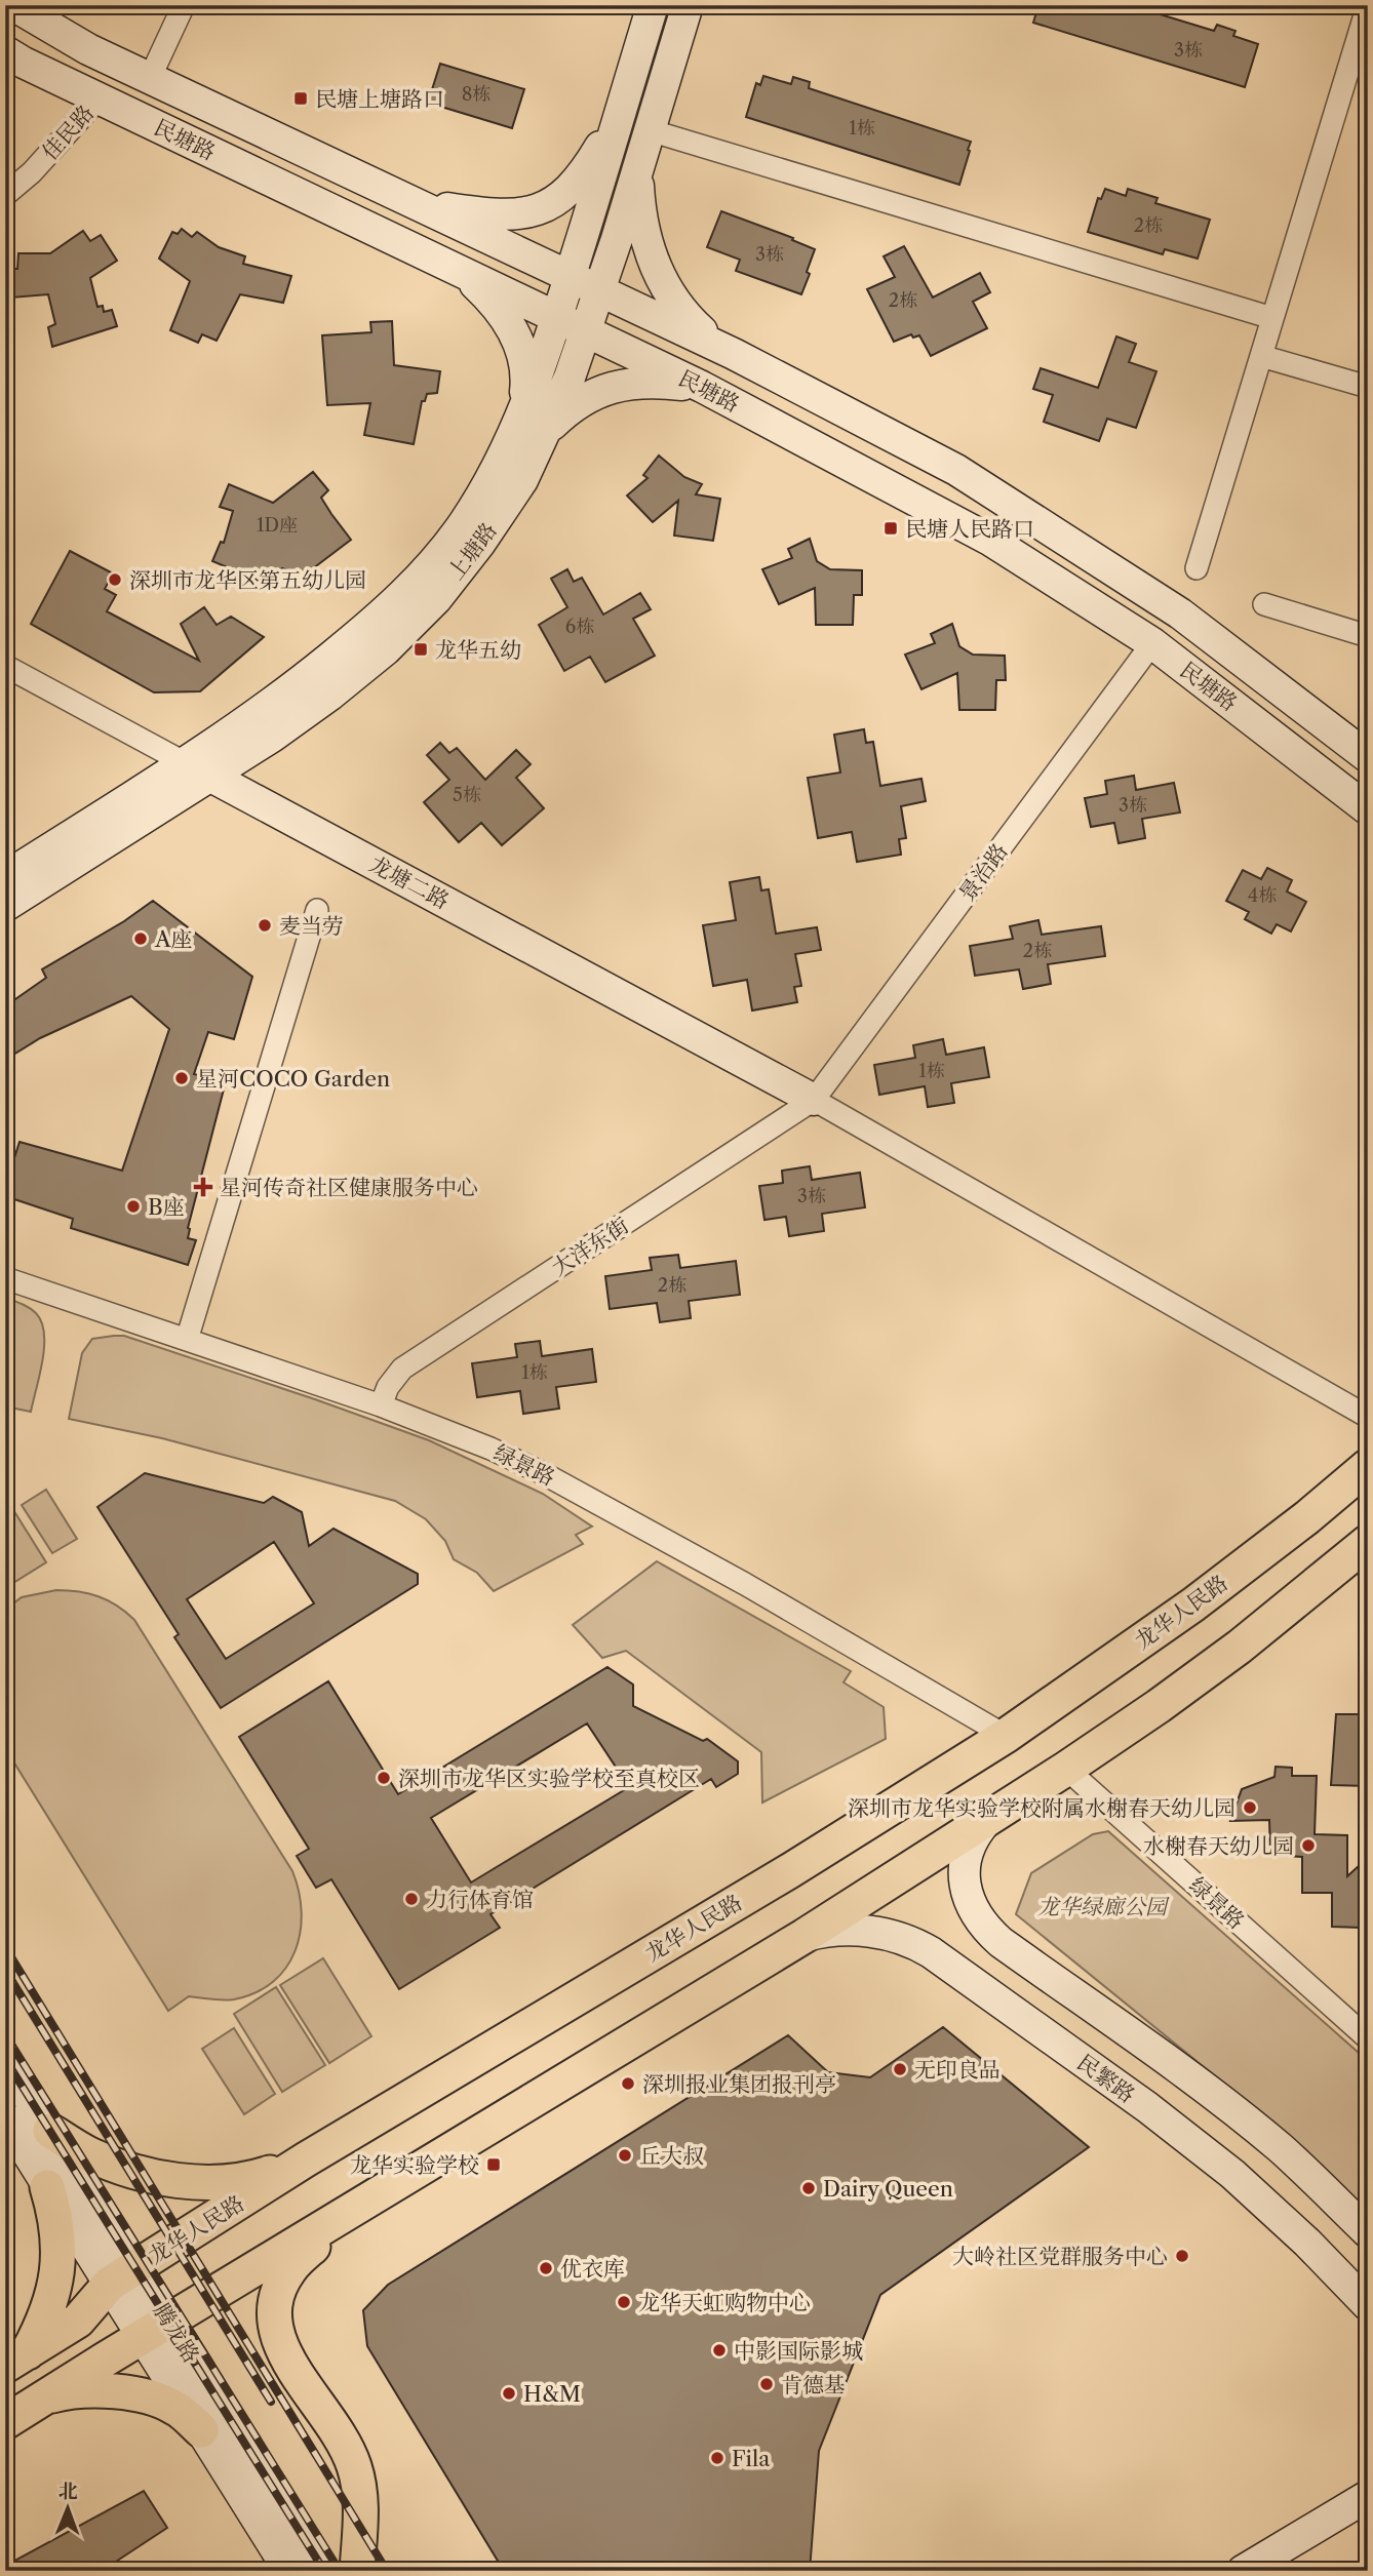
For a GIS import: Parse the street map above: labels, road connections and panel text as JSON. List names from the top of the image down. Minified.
{"streets":{"main road":["民塘路","上塘路","龙塘二路","龙华人民路","民繁路","腾龙路"],"street":["佳民路","景治路","大洋东街","绿景路"]},"crossings":[["佳民路","民塘路"],["民塘路","上塘路"],["民塘路","景治路"],["上塘路","龙塘二路"],["景治路","龙塘二路"],["景治路","大洋东街"],["龙塘二路","大洋东街"],["大洋东街","绿景路"],["绿景路","龙华人民路"],["龙华人民路","腾龙路"]],"parks":["龙华绿廊公园"],"places":{"transit":["民塘上塘路口","民塘人民路口","龙华五幼","龙华实验学校"],"other":["深圳市龙华区第五幼儿园","麦当劳","A座","星河COCO Garden","B座","深圳市龙华区实验学校至真校区","深圳市龙华实验学校附属水榭春天幼儿园","水榭春天幼儿园","力行体育馆","无印良品","深圳报业集团报刊亭","丘大叔","Dairy Queen","大岭社区党群服务中心","优衣库","龙华天虹购物中心","中影国际影城","肯德基","H&M","Fila"],"health":["星河传奇社区健康服务中心"]},"house_numbers":["3栋","8栋","1栋","2栋","3栋","2栋","1D座","6栋","5栋","3栋","4栋","2栋","1栋","3栋","2栋","1栋"],"north":"top"}
